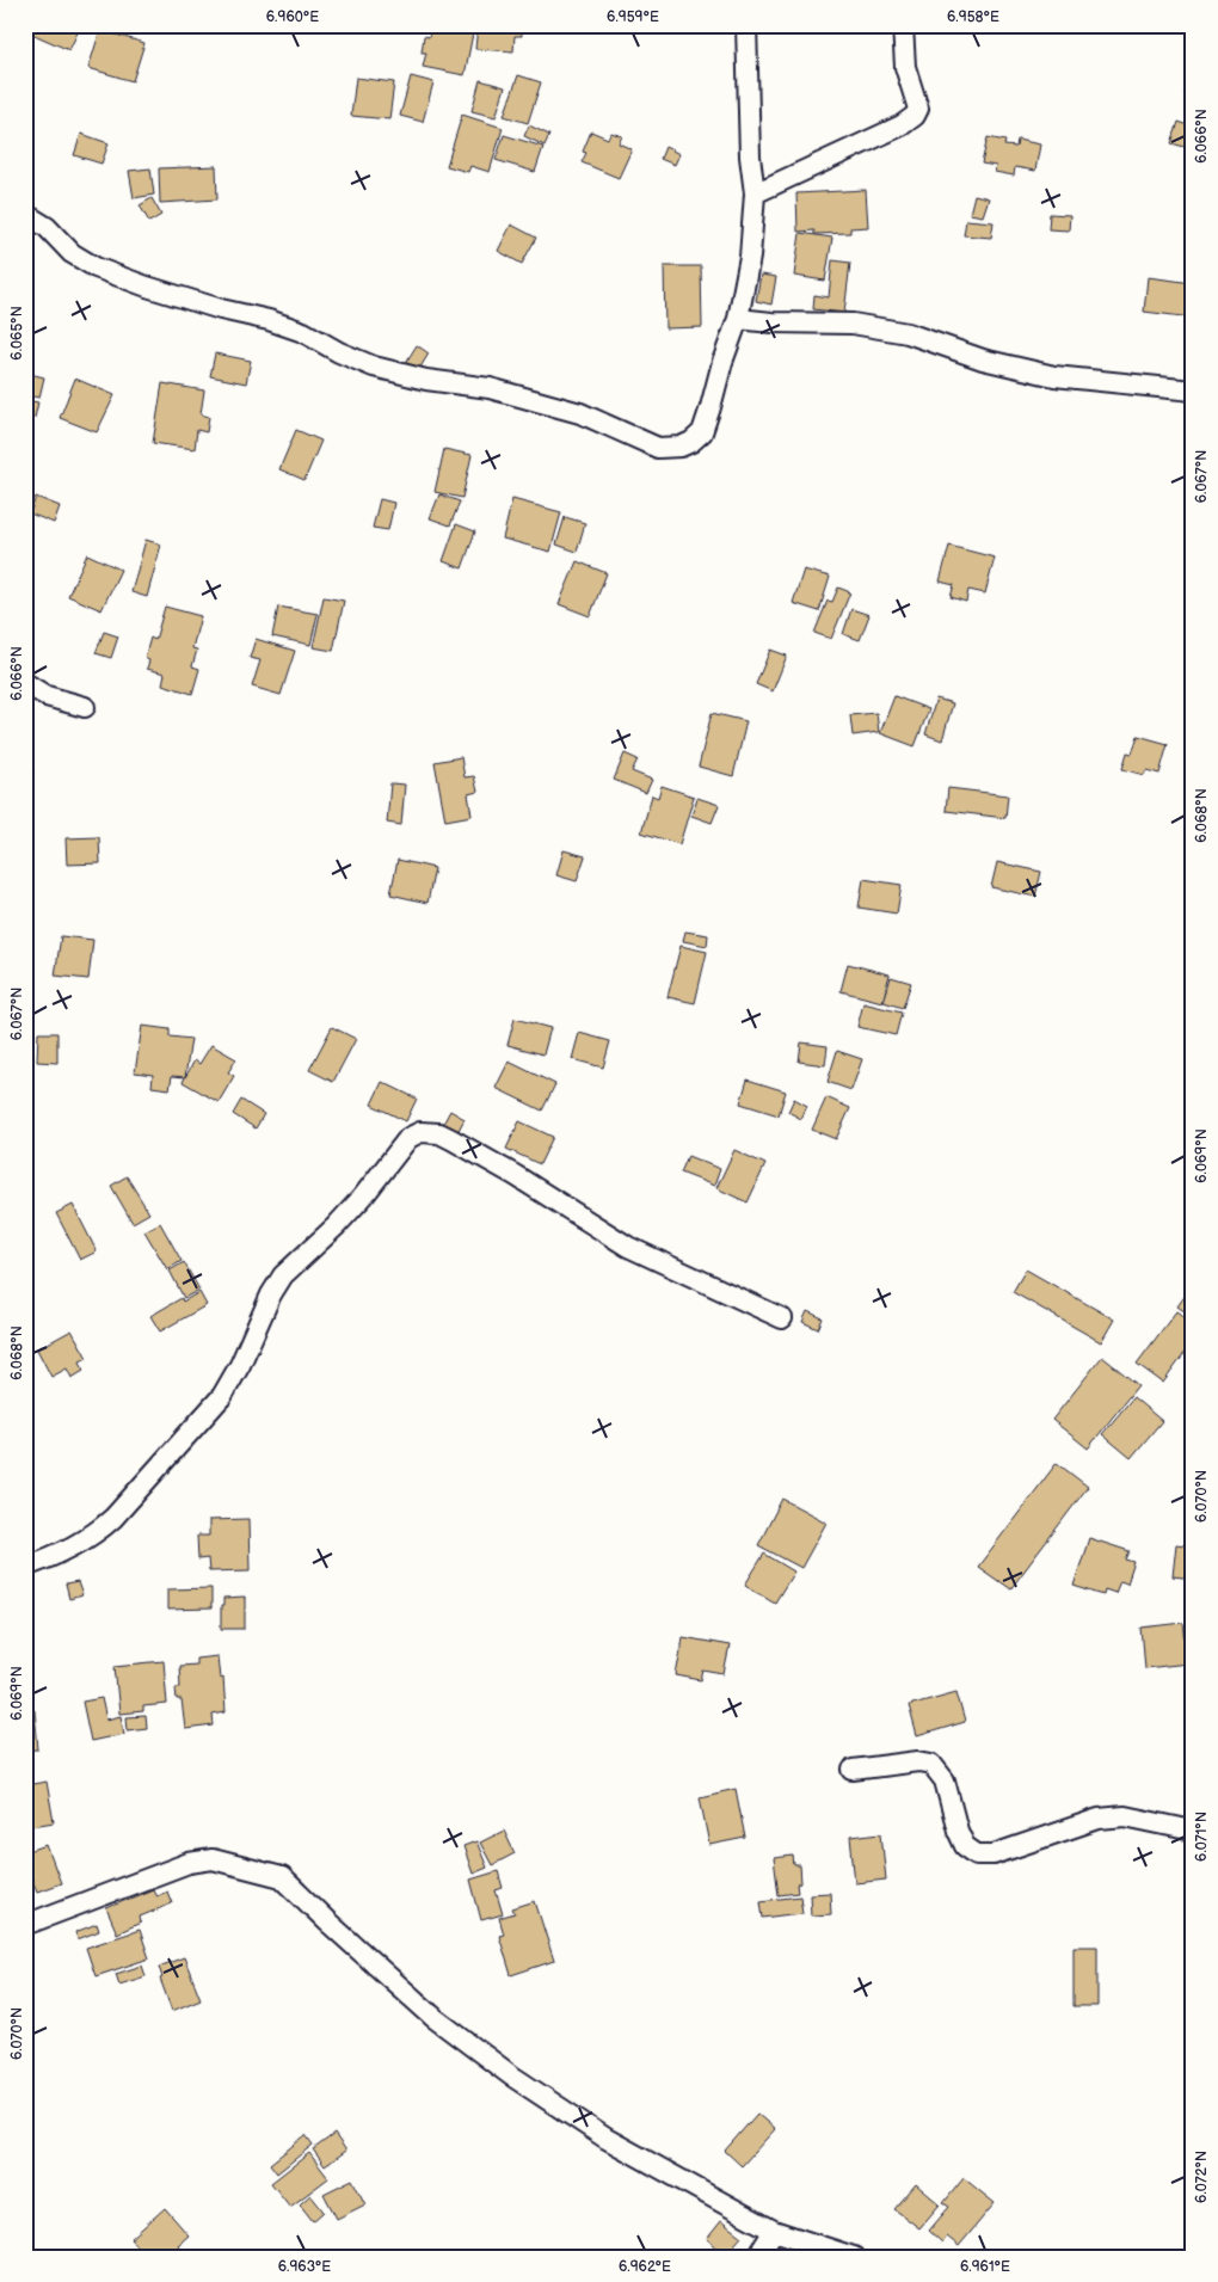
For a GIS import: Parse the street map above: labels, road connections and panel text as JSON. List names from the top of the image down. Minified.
{"coordinates":["6.960°E","6.959°E","6.958°E","6.066°N","6.065°N","6.067°N","6.068°N","6.069°N","6.070°N","6.071°N","6.072°N","6.963°E","6.962°E","6.961°E"]}
